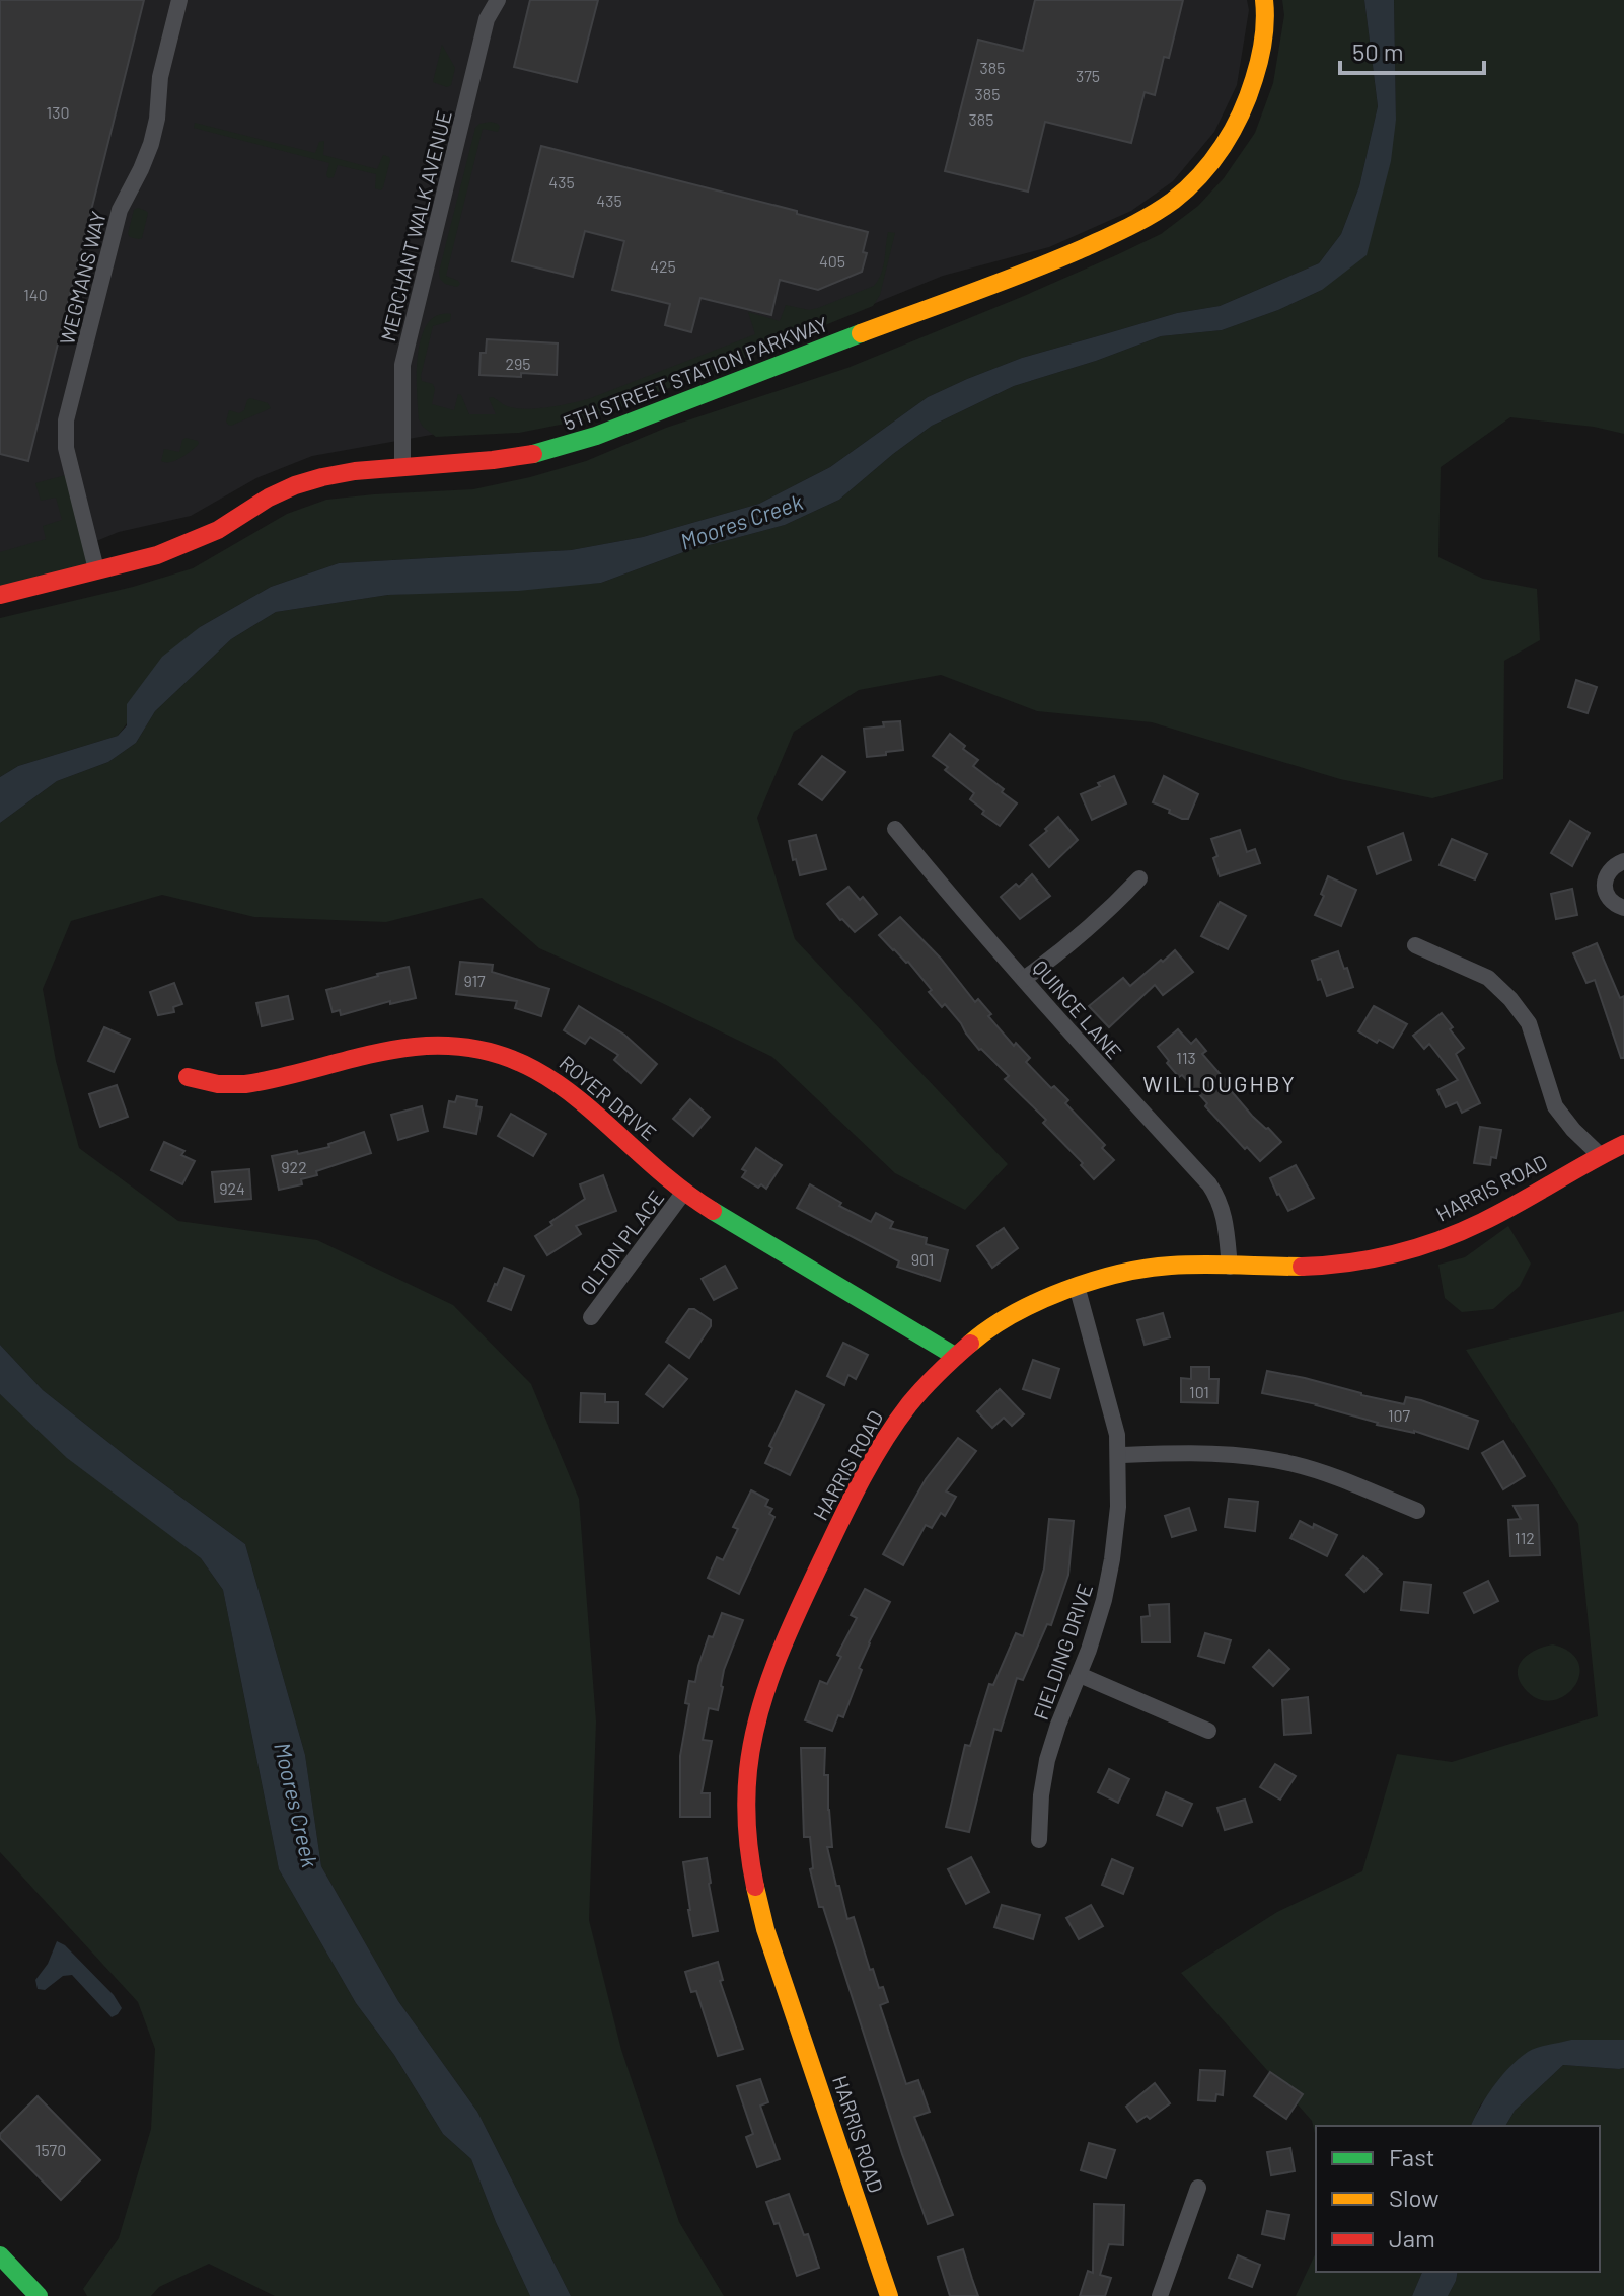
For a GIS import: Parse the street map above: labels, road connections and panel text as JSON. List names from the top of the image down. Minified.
{"streets":{"street":["MERCHANT WALK AVENUE","WEGMANS WAY","5TH STREET STATION PARKWAY","QUINCE LANE","ROYER DRIVE","HARRIS ROAD","OLTON PLACE","FIELDING DRIVE"]},"crossings":[["MERCHANT WALK AVENUE","5TH STREET STATION PARKWAY"],["WEGMANS WAY","5TH STREET STATION PARKWAY"],["QUINCE LANE","HARRIS ROAD"],["ROYER DRIVE","HARRIS ROAD"],["ROYER DRIVE","OLTON PLACE"],["HARRIS ROAD","FIELDING DRIVE"]],"districts":["WILLOUGHBY"],"water":["Moores Creek"],"house_numbers":["385","375","385","130","385","435","435","405","425","140","295","917","113","922","924","901","101","107","112","1570"],"legend":["Fast","Slow","Jam"],"scale_bar":"50 m"}
